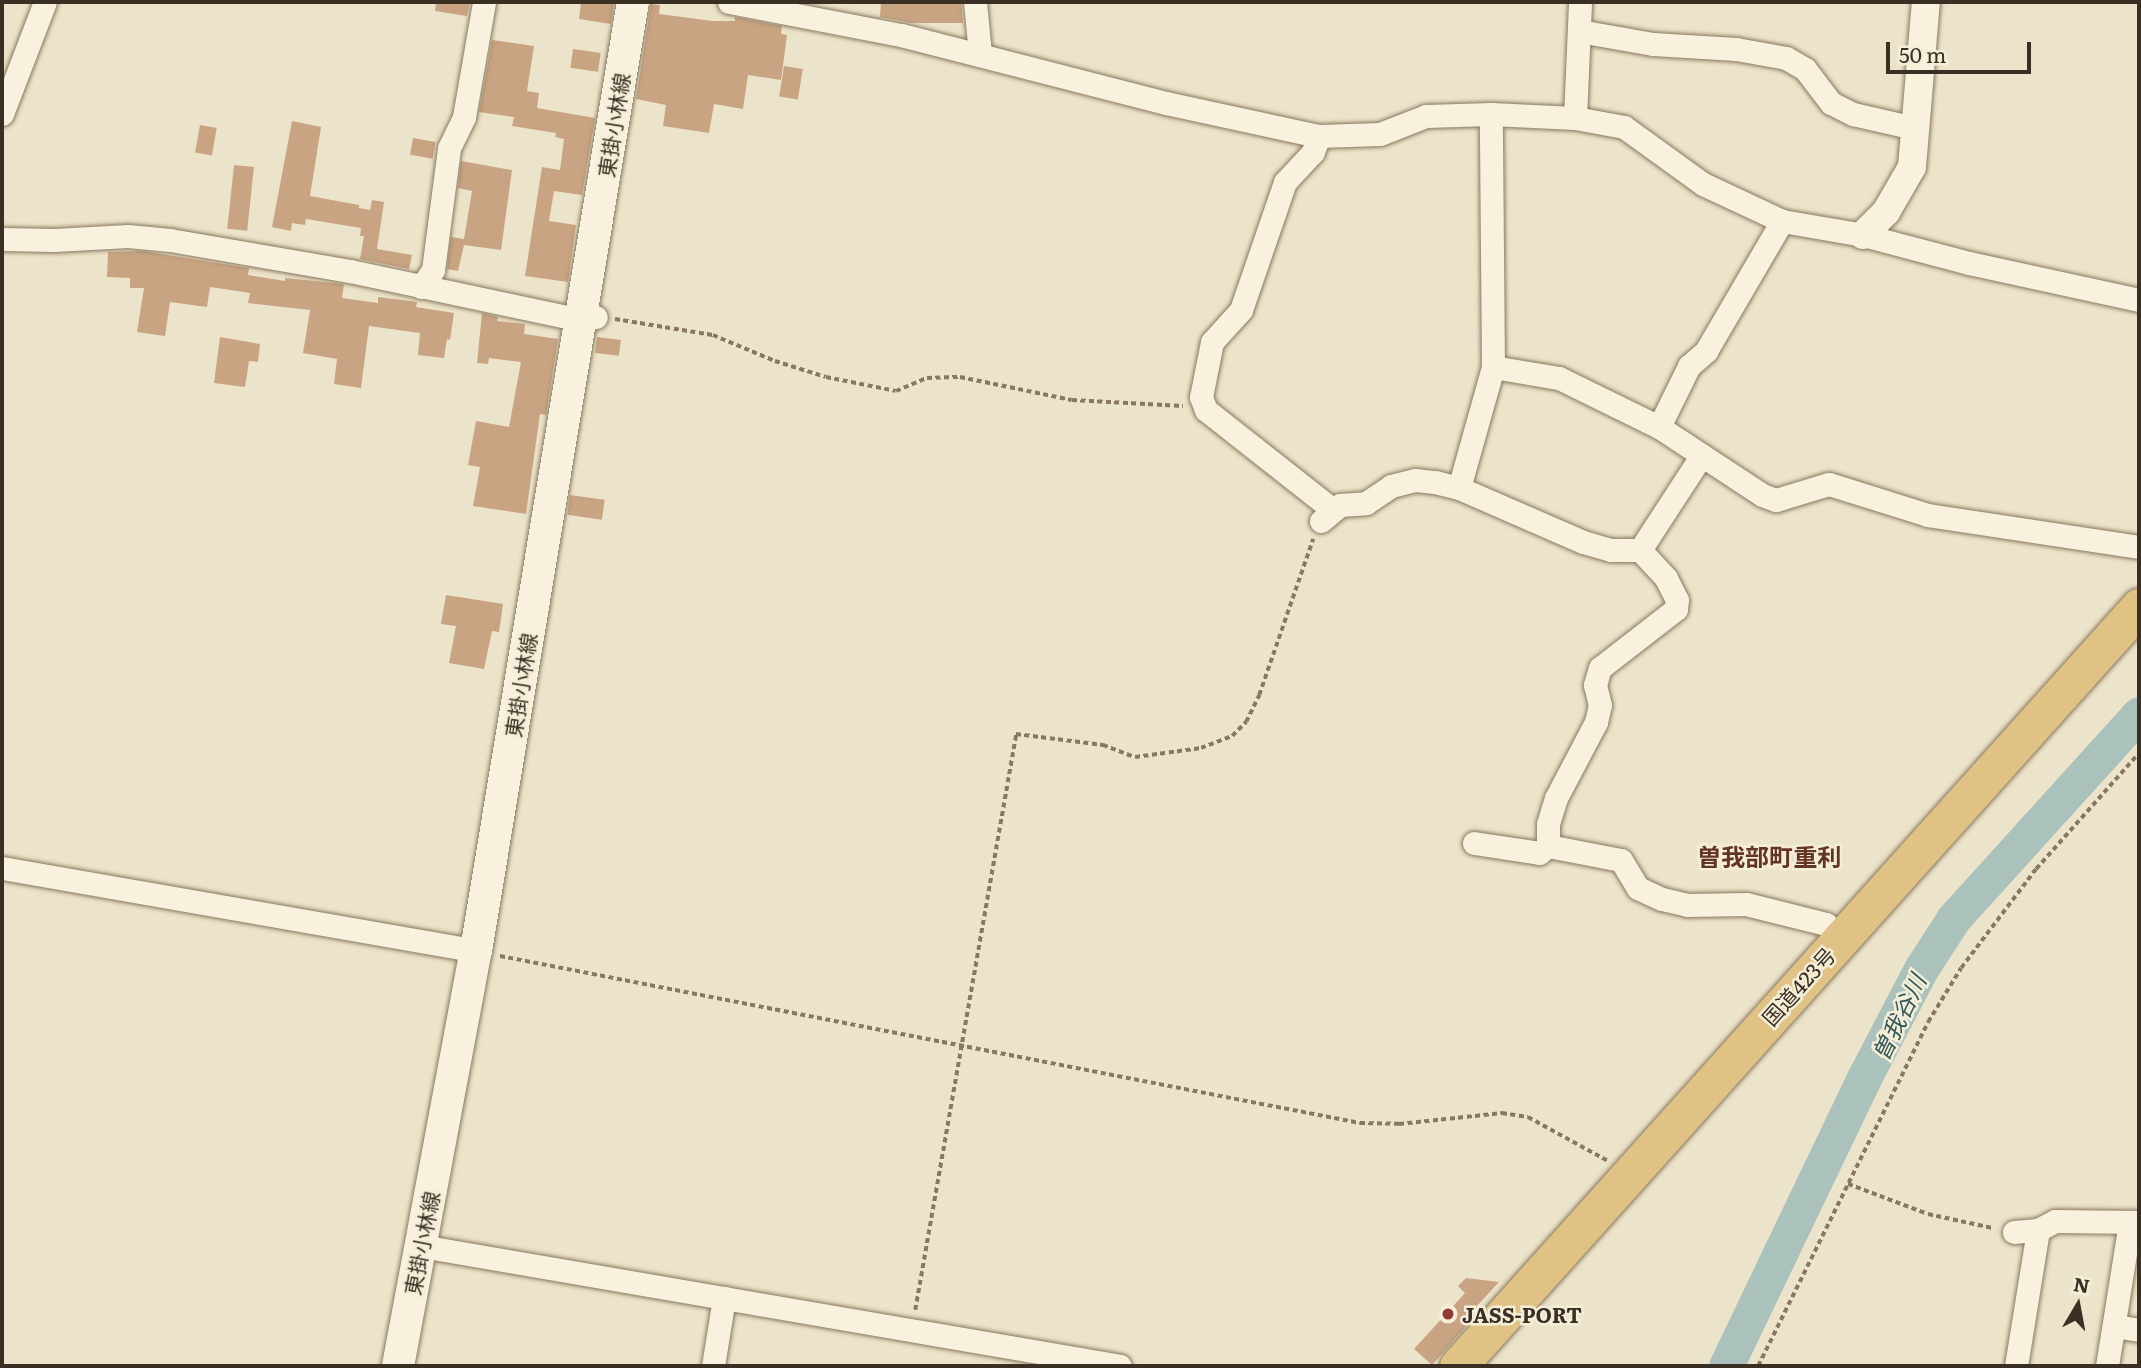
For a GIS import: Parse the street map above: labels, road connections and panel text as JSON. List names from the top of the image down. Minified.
{"streets":{"highway":["国道423号"],"main road":["東掛小林線"]},"districts":["曽我部町重利"],"water":["曽我谷川"],"places":["JASS-PORT"],"scale_bar":"50 m","north":"top"}
